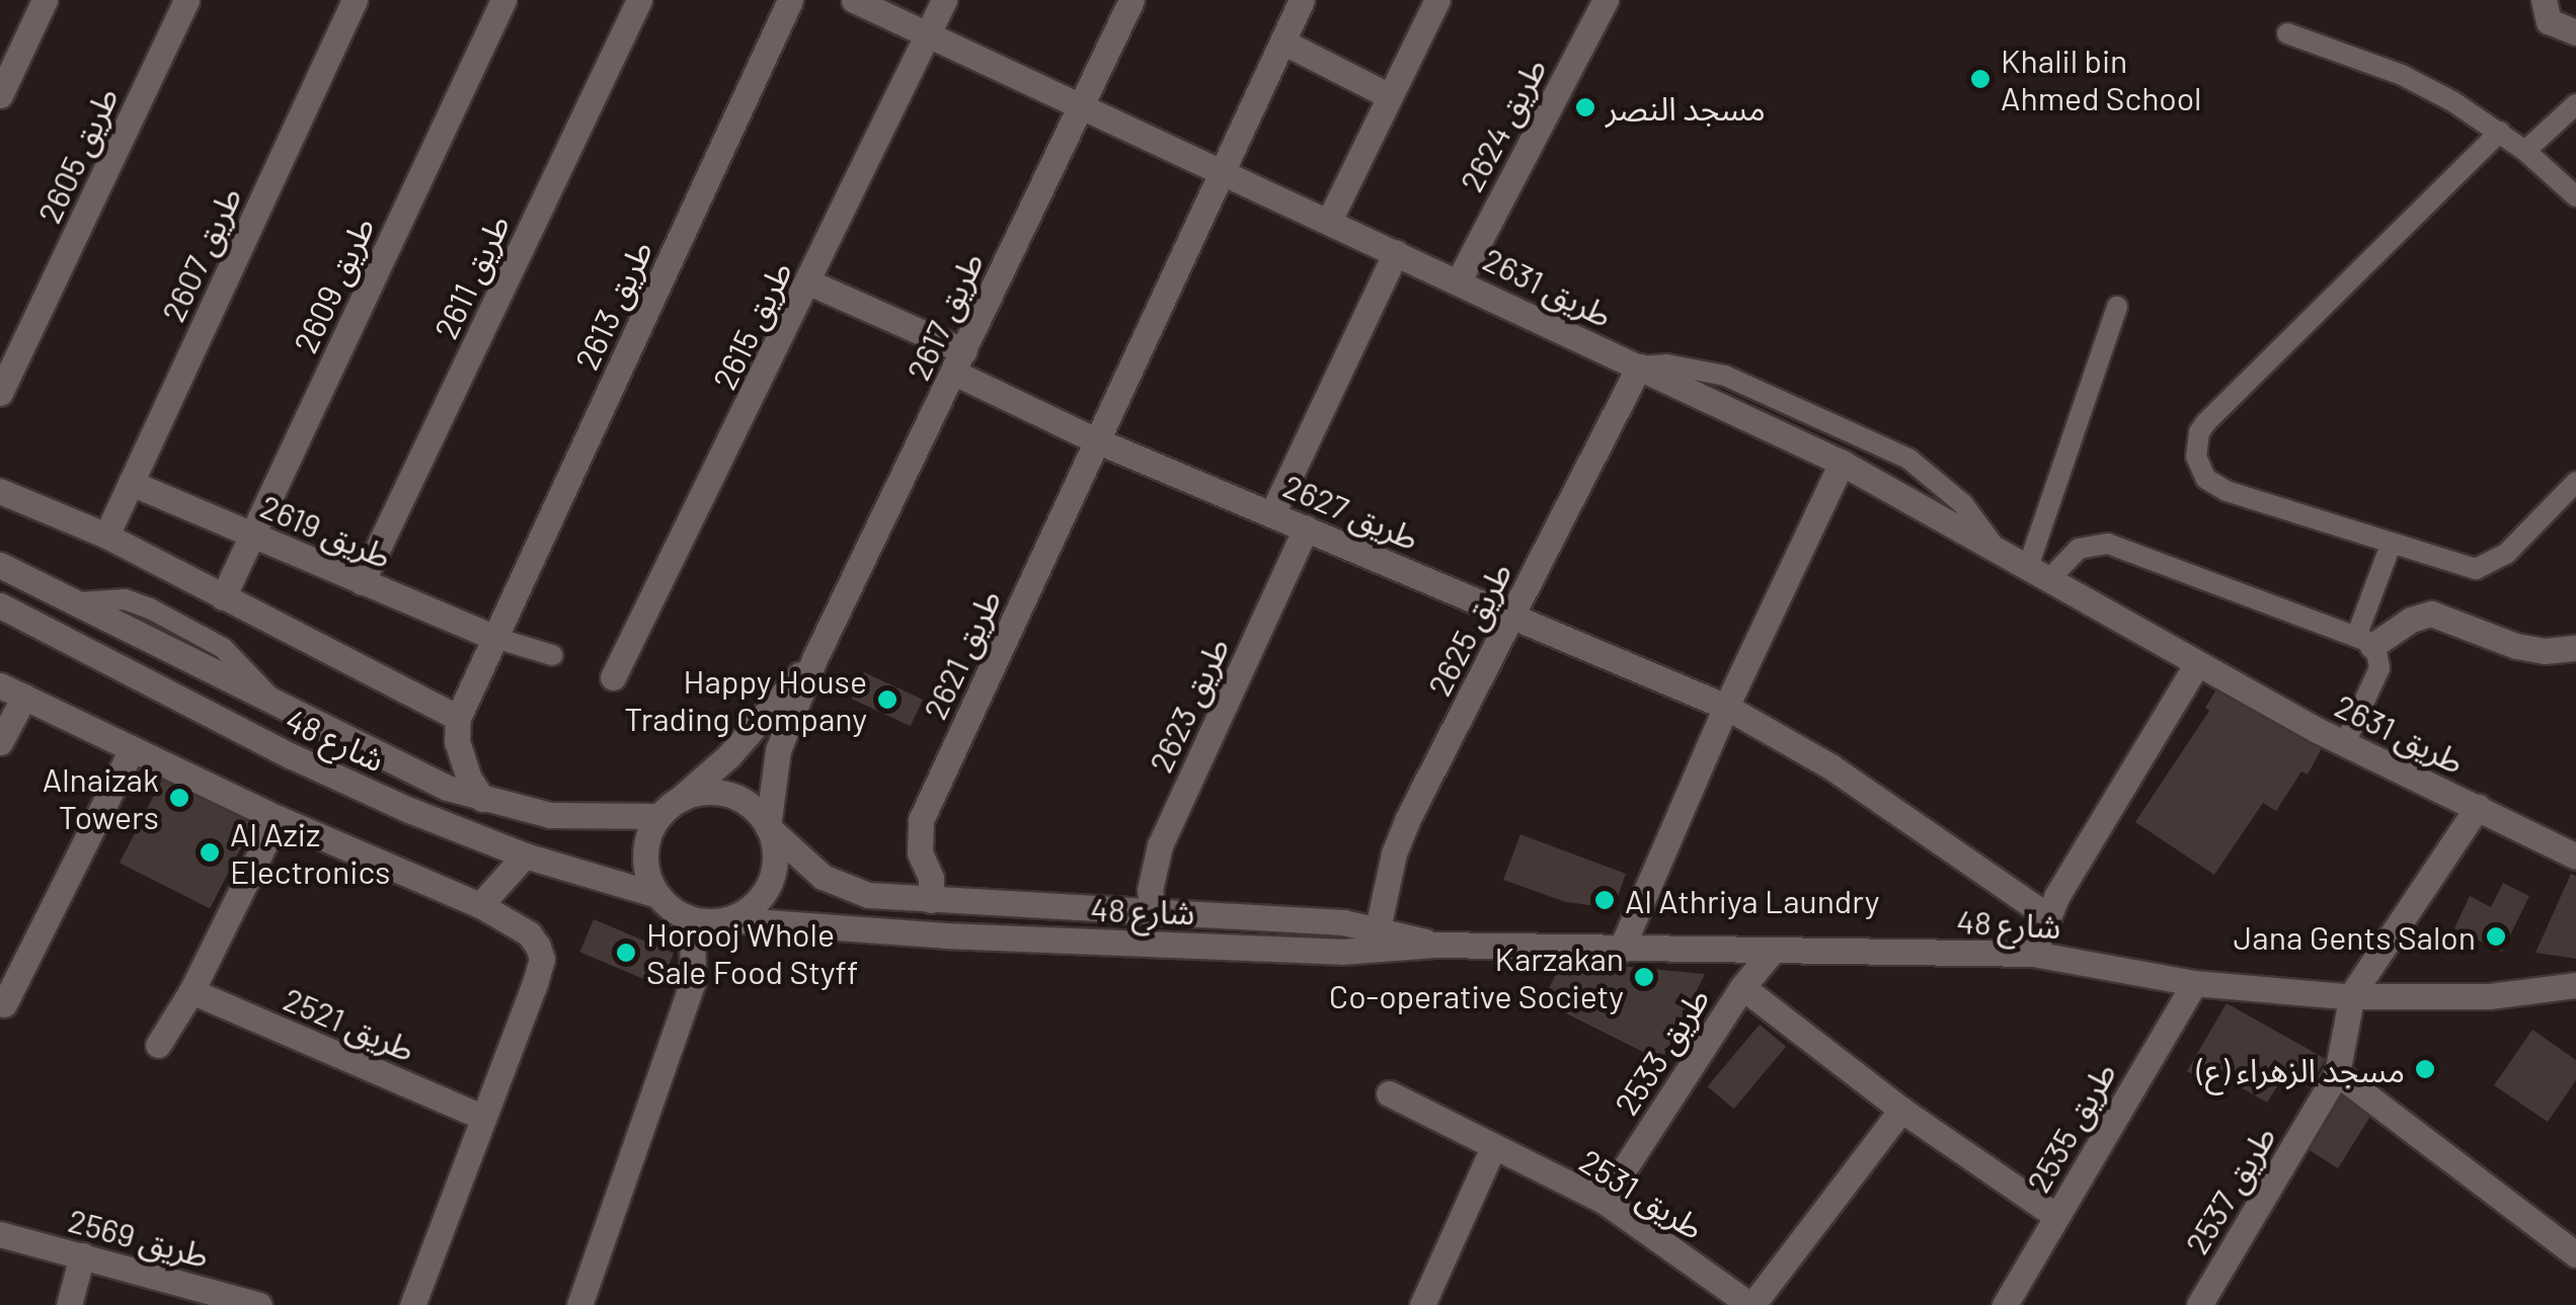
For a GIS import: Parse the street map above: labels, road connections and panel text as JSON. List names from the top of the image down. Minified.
{"streets":{"street":["طريق 2624","طريق 2605","طريق 2607","طريق 2611","طريق 2609","طريق 2631","طريق 2613","طريق 2617","طريق 2615","طريق 2627","طريق 2619","طريق 2625","طريق 2621","طريق 2623","شارع 48","طريق 2521","طريق 2533","طريق 2535","طريق 2537","طريق 2531","طريق 2569"]},"crossings":[["طريق 2624","طريق 2631"],["طريق 2607","طريق 2619"],["طريق 2611","طريق 2619"],["طريق 2609","طريق 2619"],["طريق 2631","طريق 2617"],["طريق 2631","طريق 2615"],["طريق 2631","طريق 2625"],["طريق 2631","طريق 2621"],["طريق 2613","طريق 2619"],["طريق 2617","طريق 2627"],["طريق 2617","شارع 48"],["طريق 2615","طريق 2627"],["طريق 2627","طريق 2625"],["طريق 2627","طريق 2621"],["طريق 2627","طريق 2623"],["طريق 2625","شارع 48"],["طريق 2621","شارع 48"],["طريق 2623","شارع 48"],["شارع 48","طريق 2533"],["شارع 48","طريق 2535"],["شارع 48","طريق 2537"],["طريق 2533","طريق 2535"],["طريق 2533","طريق 2531"]],"places":["Khalil bin Ahmed School","مسجد النصر","Happy House Trading Company","Alnaizak Towers","Al Aziz Electronics","Al Athriya Laundry","Jana Gents Salon","Horooj Whole Sale Food Styff","Karzakan Co-operative Society","مسجد الزهراء (ع)"]}
